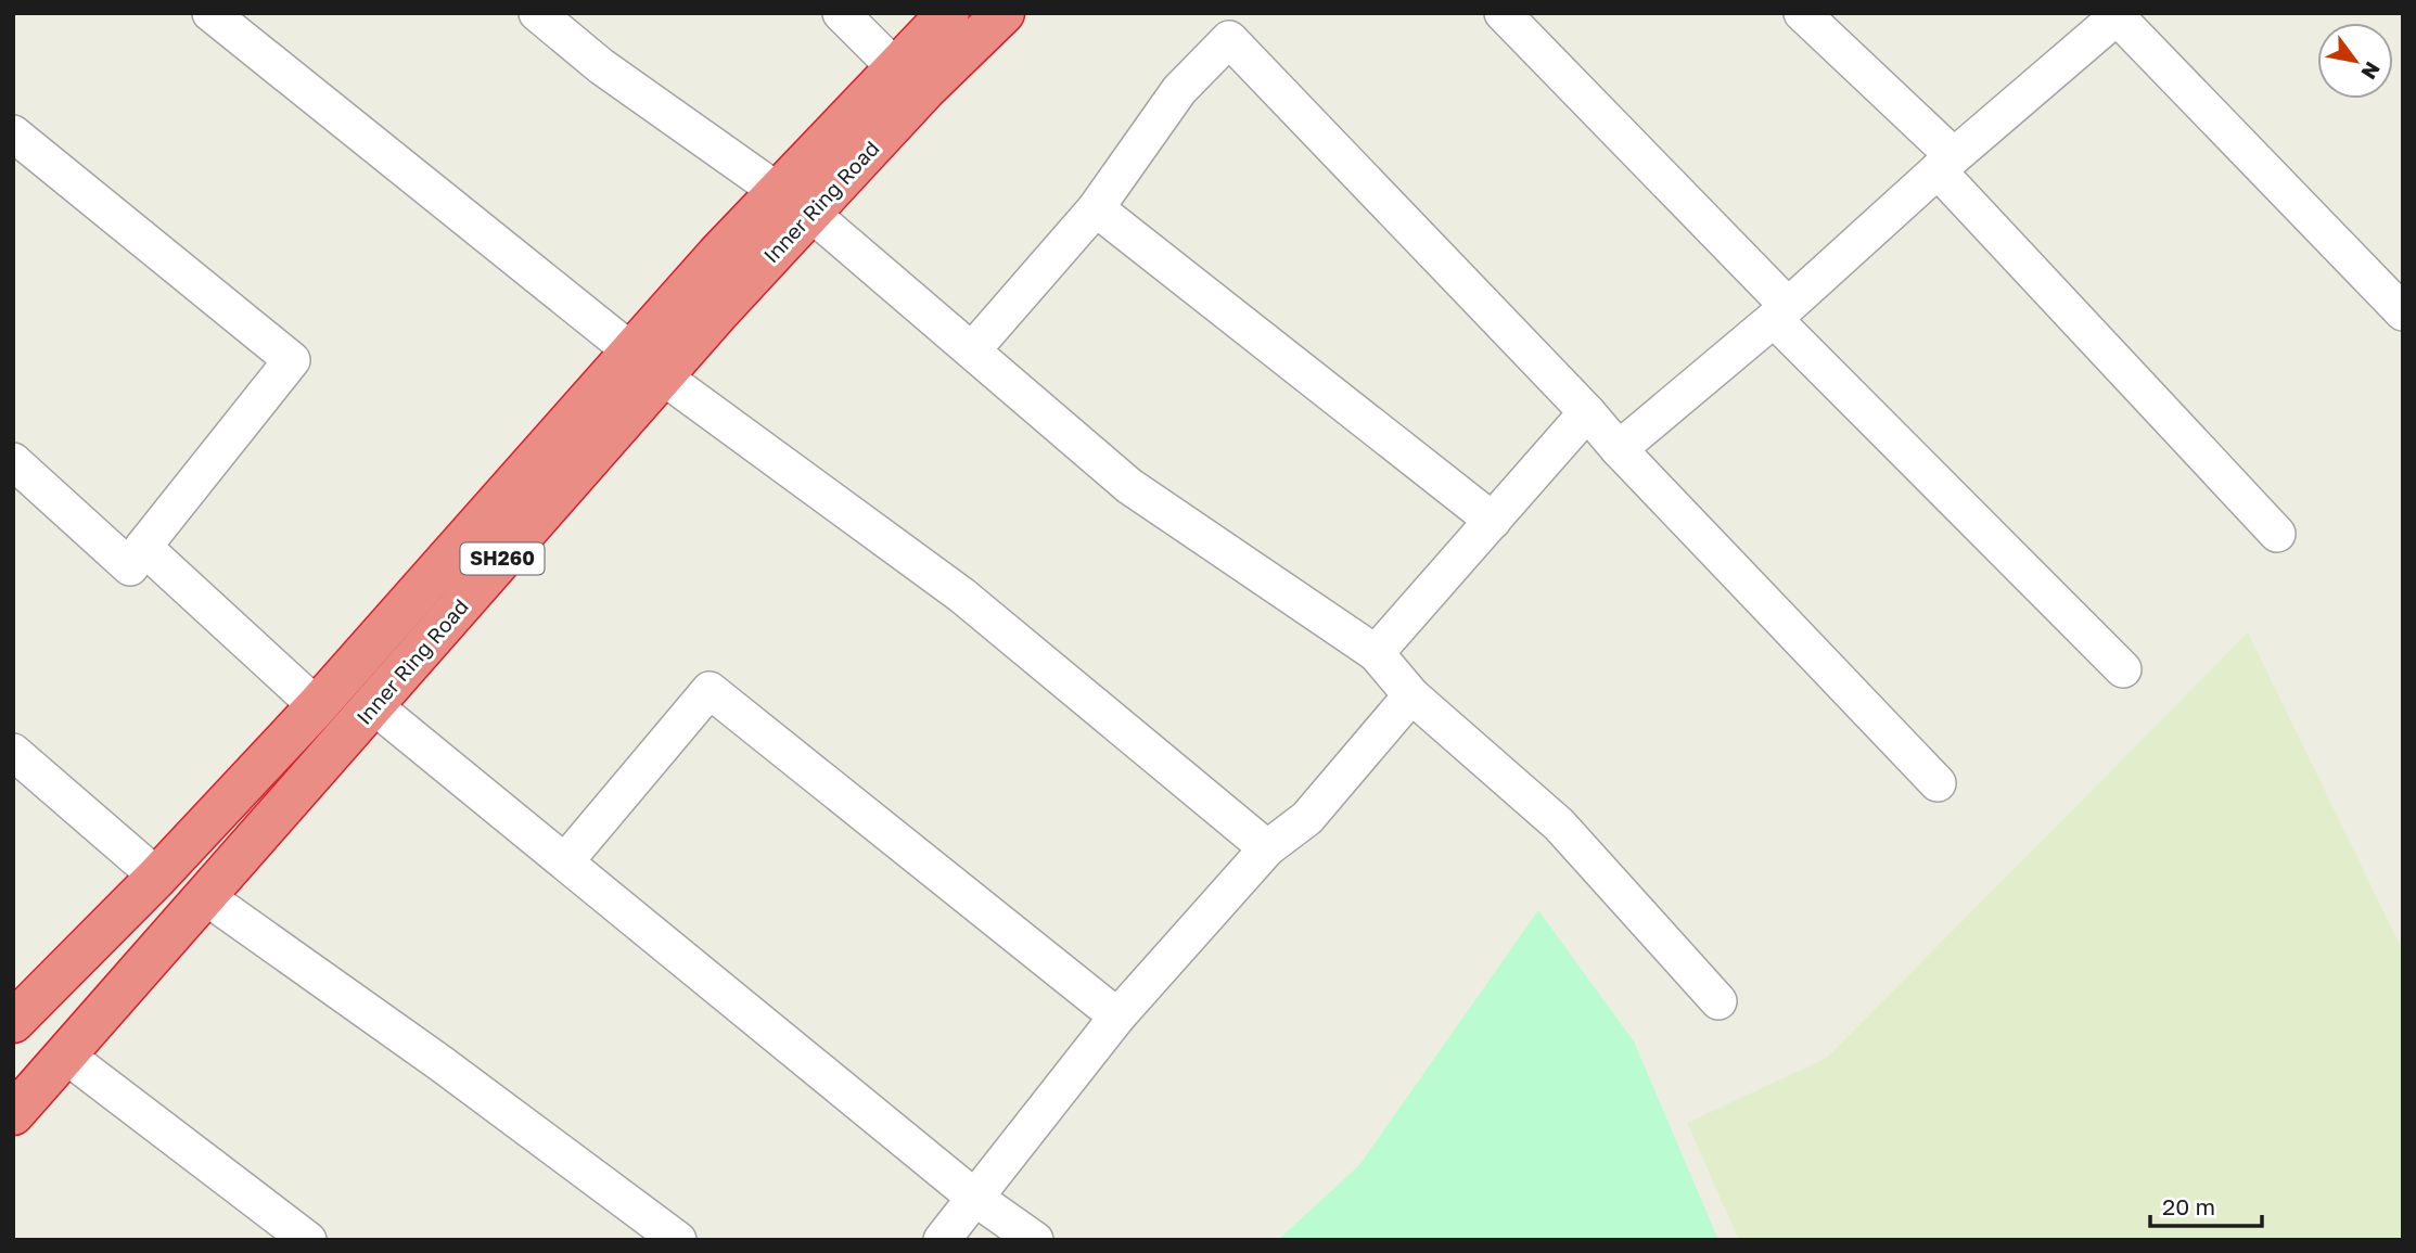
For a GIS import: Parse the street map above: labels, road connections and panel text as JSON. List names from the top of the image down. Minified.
{"streets":{"highway":["Inner Ring Road","SH260"]},"scale_bar":"20 m","north":"bottom right"}
